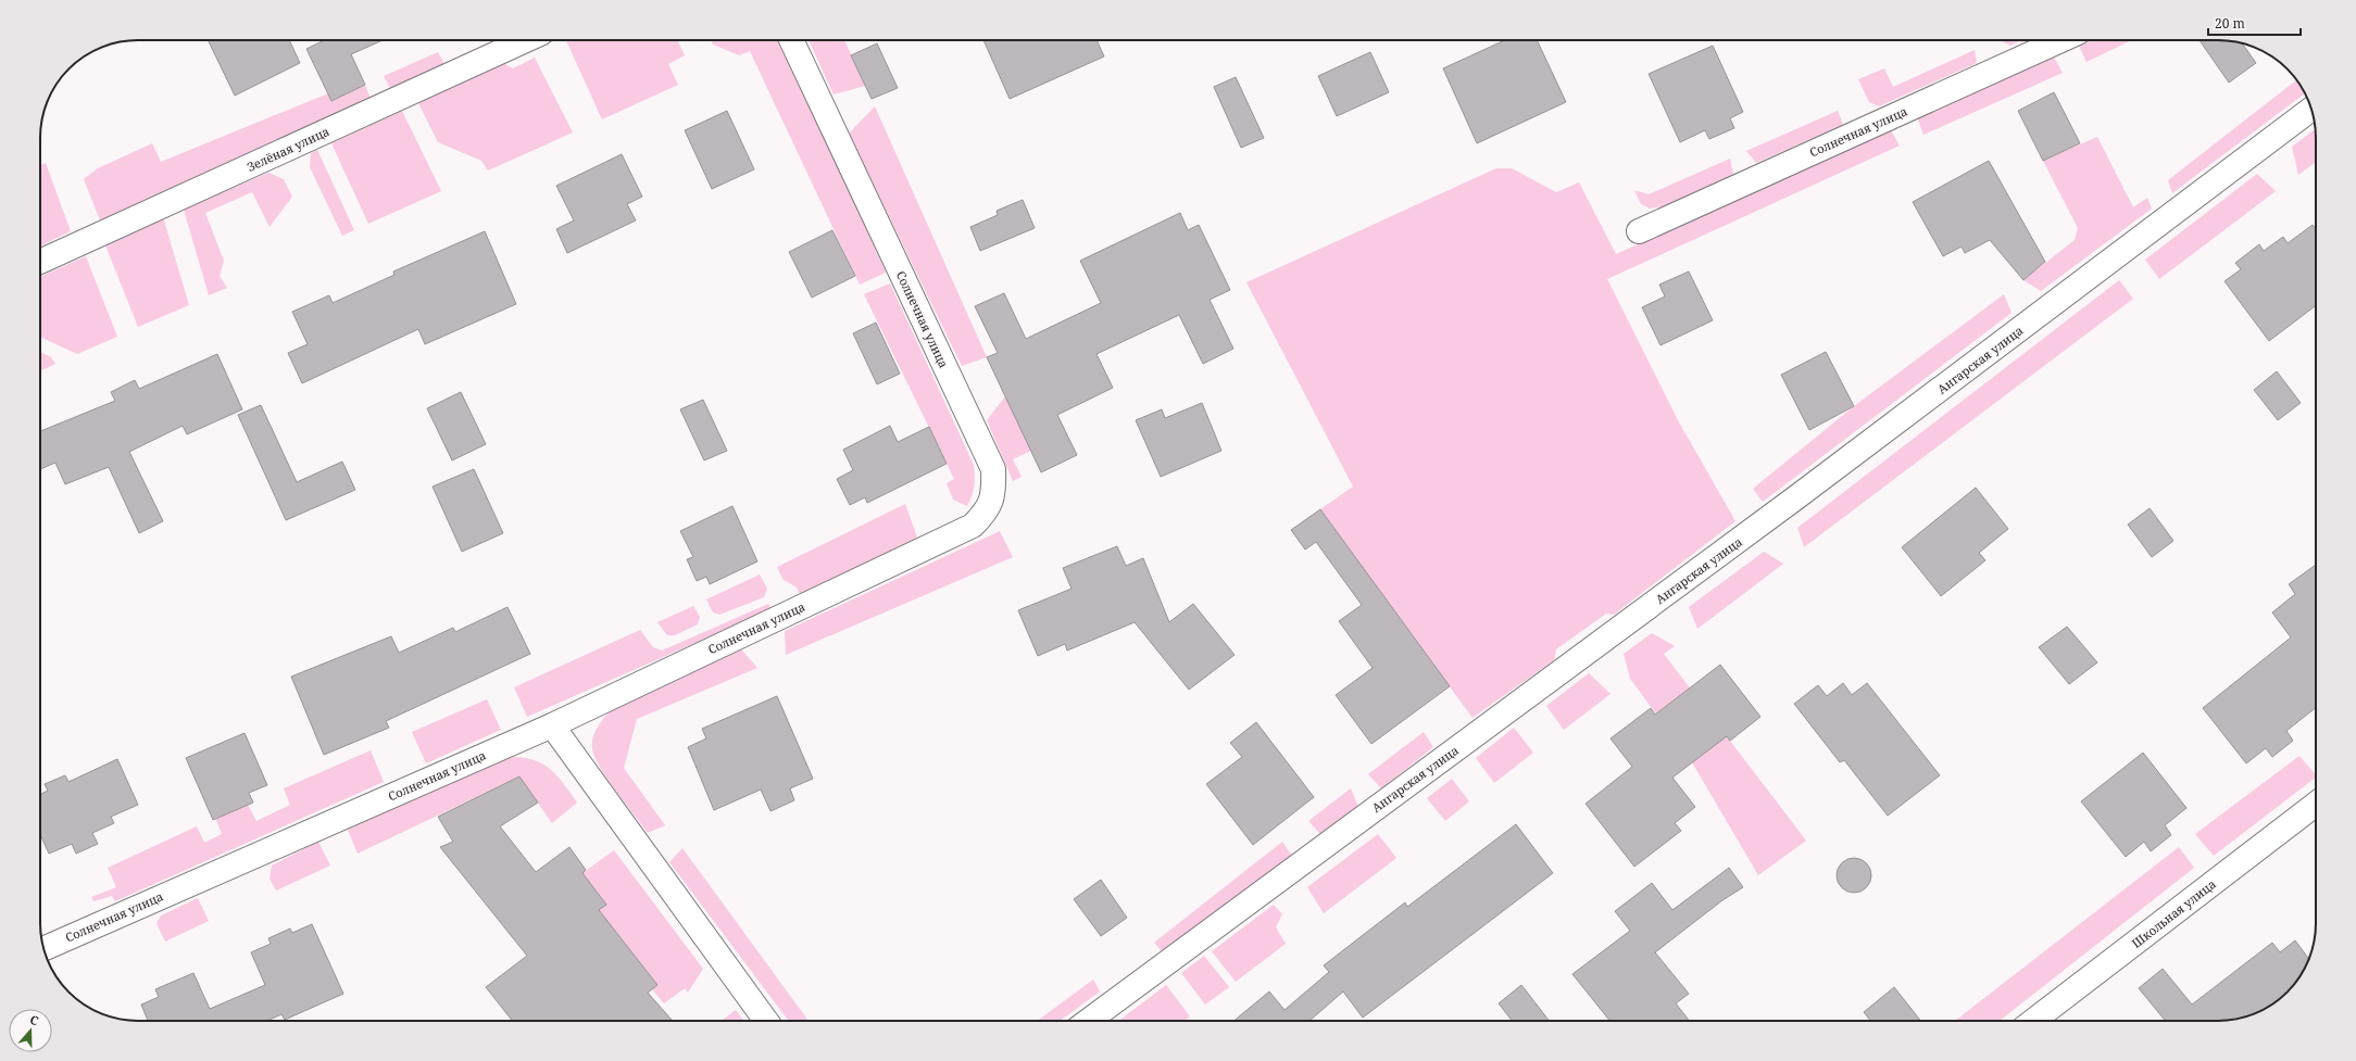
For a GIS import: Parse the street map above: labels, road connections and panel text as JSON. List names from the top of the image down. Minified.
{"streets":{"street":["Солнечная улица","Зелёная улица","Ангарская улица","Школьная улица"]},"scale_bar":"20 m","north":"top"}
